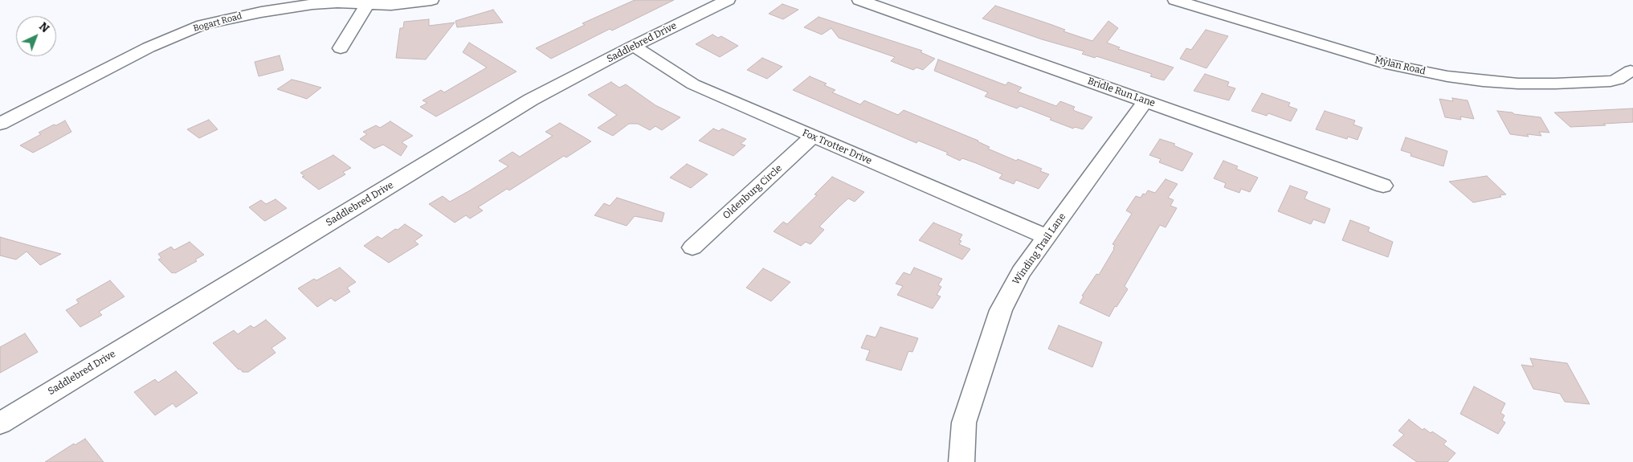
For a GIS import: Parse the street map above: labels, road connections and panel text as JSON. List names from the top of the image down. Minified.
{"streets":{"street":["Bogart Road","Saddlebred Drive","Mylan Road","Bridle Run Lane","Fox Trotter Drive","Oldenburg Circle","Winding Trail Lane"]},"crossings":[["Saddlebred Drive","Fox Trotter Drive"],["Bridle Run Lane","Winding Trail Lane"],["Fox Trotter Drive","Oldenburg Circle"],["Fox Trotter Drive","Winding Trail Lane"]],"north":"top right"}
